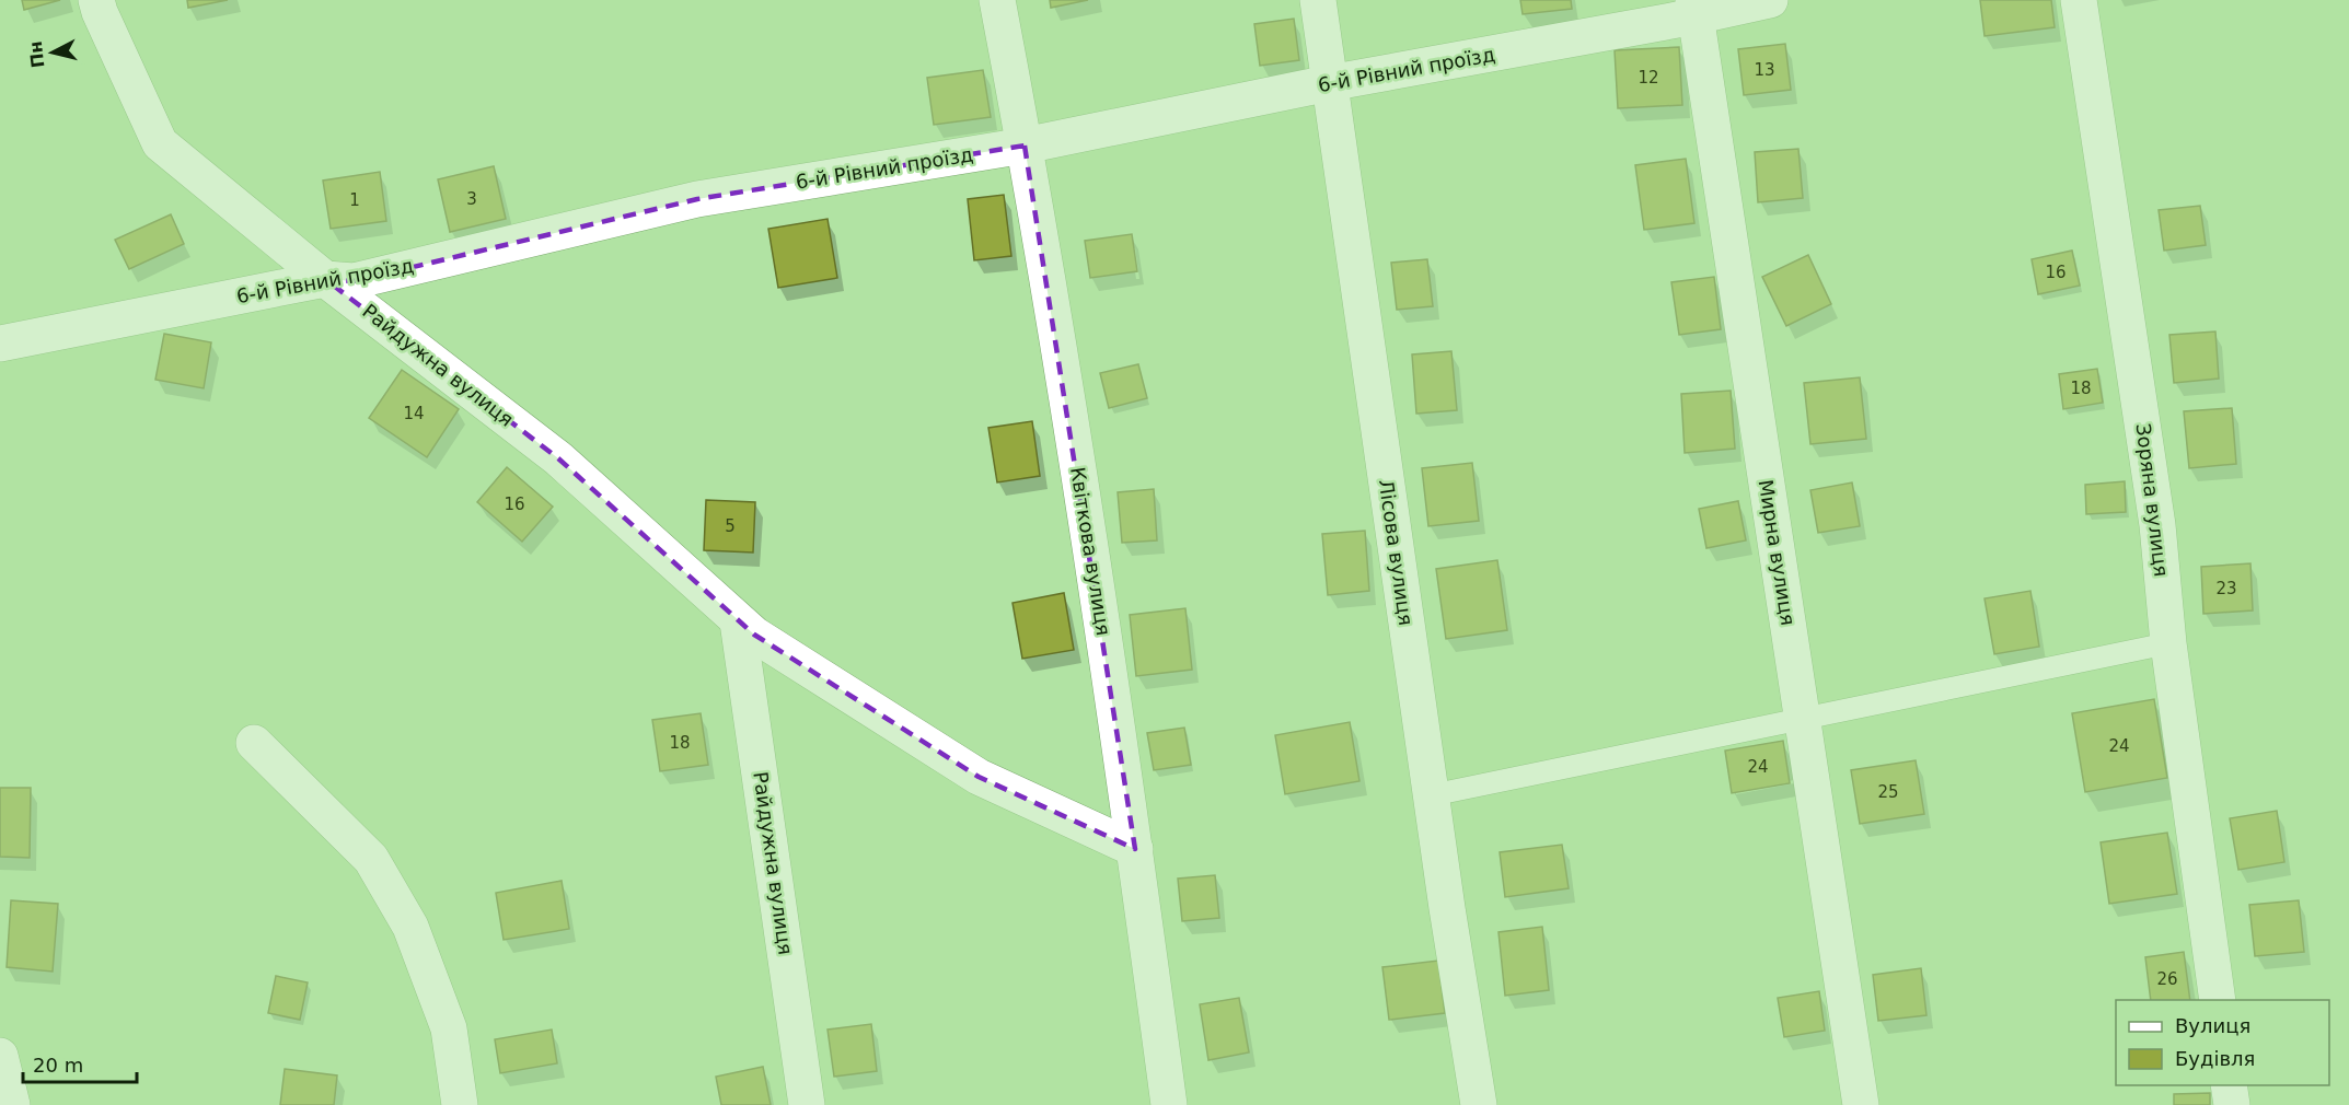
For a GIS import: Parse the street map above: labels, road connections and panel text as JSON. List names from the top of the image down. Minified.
{"streets":{"street":["6-й Рівний проїзд","Райдужна вулиця","Зоряна вулиця","Квіткова вулиця","Лісова вулиця","Мирна вулиця"]},"crossings":[["6-й Рівний проїзд","Райдужна вулиця"],["6-й Рівний проїзд","Квіткова вулиця"],["6-й Рівний проїзд","Лісова вулиця"],["6-й Рівний проїзд","Мирна вулиця"],["Райдужна вулиця","Квіткова вулиця"]],"house_numbers":["13","12","3","1","16","18","14","16","5","23","18","24","24","25","26"],"legend":["Вулиця","Будівля"],"scale_bar":"20 m","north":"left"}
